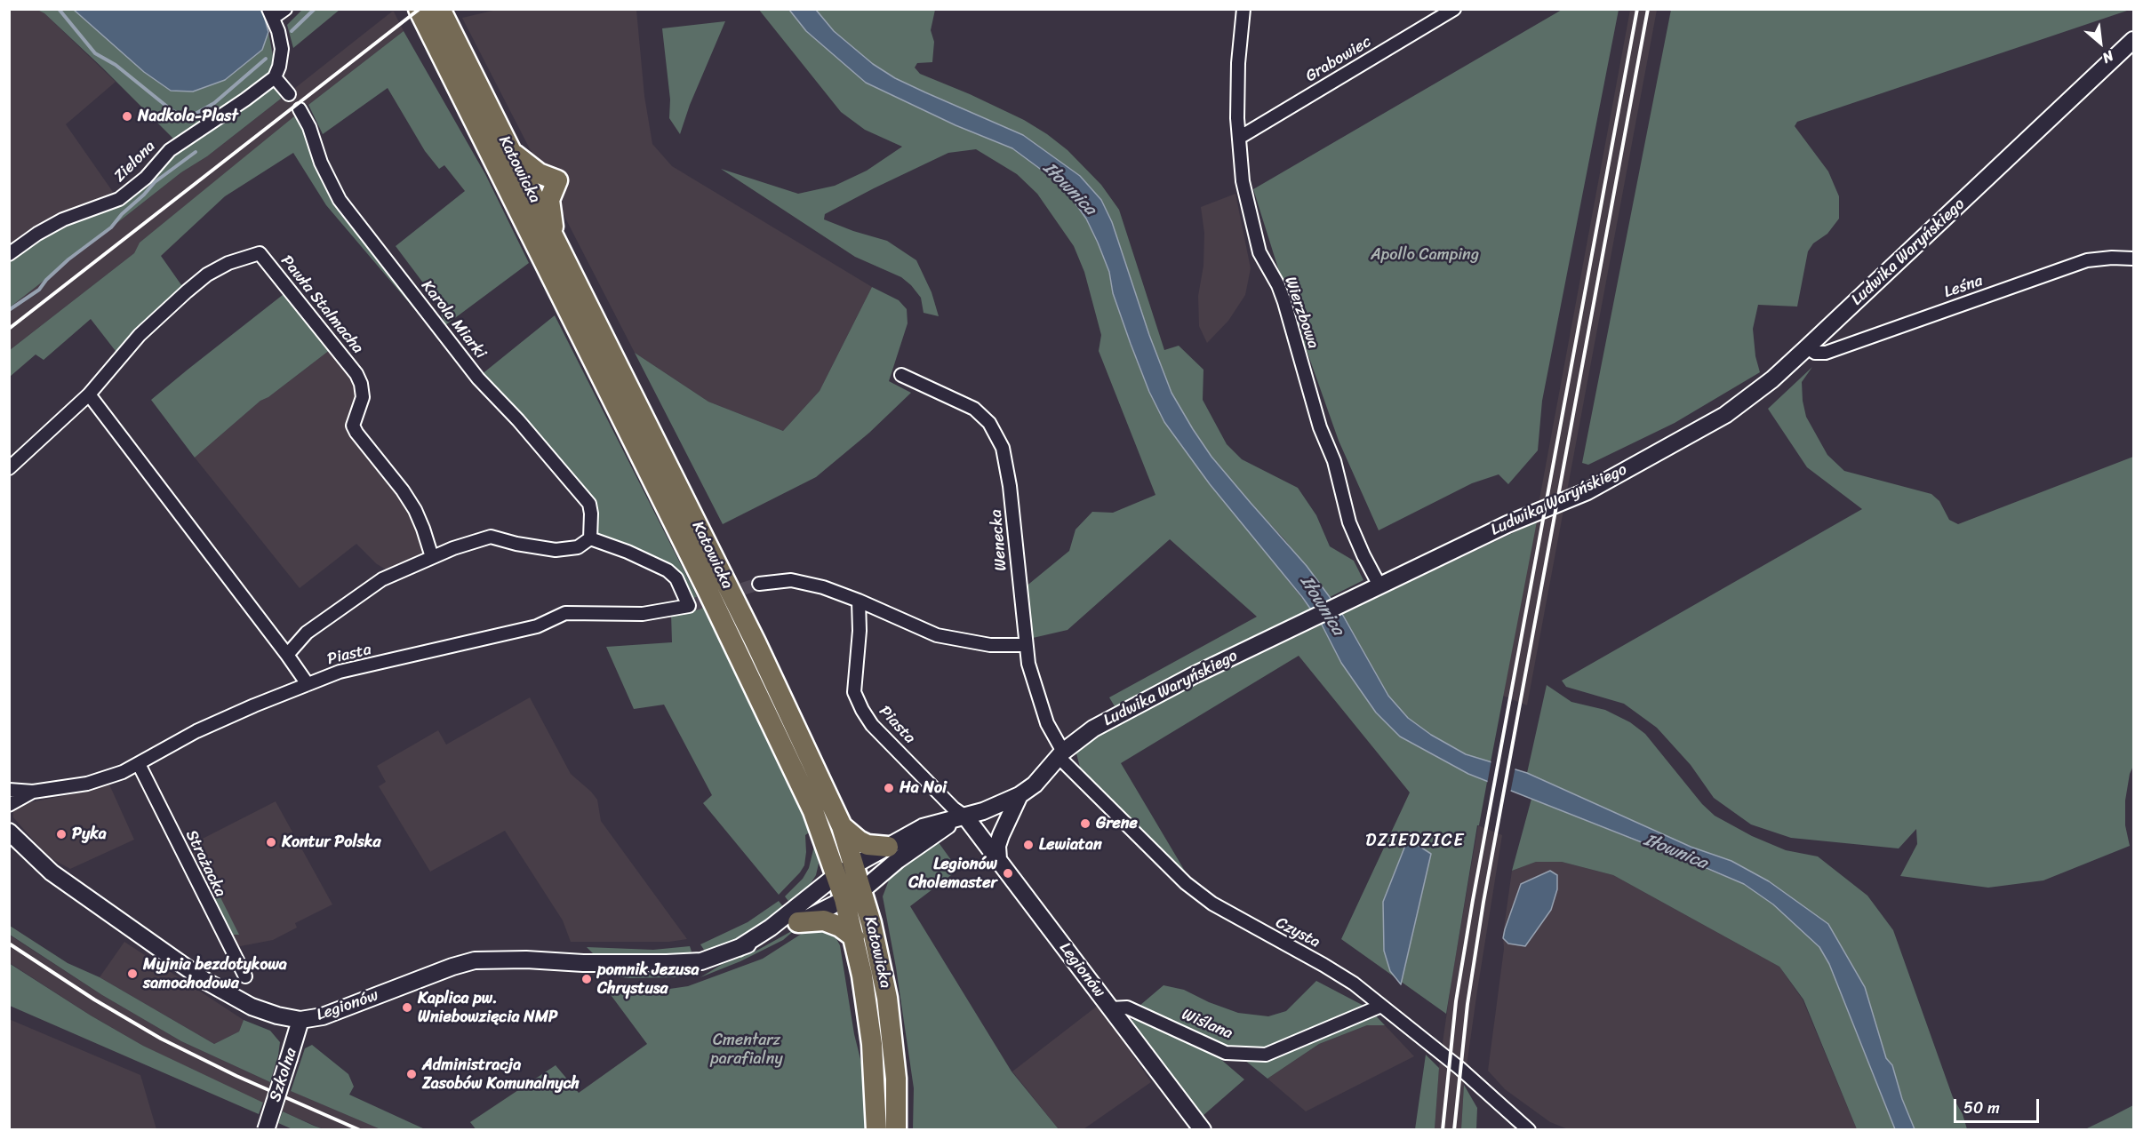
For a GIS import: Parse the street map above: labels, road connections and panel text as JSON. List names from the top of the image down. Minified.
{"streets":{"main road":["Katowicka"],"street":["Grabowiec","Zielona","Ludwika Waryńskiego","Leśna","Pawła Stalmacha","Wierzbowa","Karola Miarki","Wenecka","Piasta","Strażacka","Czysta","Legionów","Wiślana","Szkolna"]},"crossings":[["Grabowiec","Wierzbowa"],["Katowicka","Legionów"],["Ludwika Waryńskiego","Leśna"],["Ludwika Waryńskiego","Wierzbowa"],["Ludwika Waryńskiego","Wenecka"],["Ludwika Waryńskiego","Piasta"],["Ludwika Waryńskiego","Czysta"],["Ludwika Waryńskiego","Legionów"],["Karola Miarki","Piasta"],["Wenecka","Czysta"],["Piasta","Strażacka"],["Piasta","Legionów"],["Czysta","Wiślana"],["Legionów","Wiślana"],["Legionów","Szkolna"]],"districts":["DZIEDZICE"],"water":["Iłownica"],"parks":["Apollo Camping","Cmentarz parafialny"],"places":["Nadkola-Plast","Ha Noi","Grene","Pyka","Kontur Polska","Lewiatan","Legionów Cholemaster","Myjnia bezdotykowa samochodowa","pomnik Jezusa Chrystusa","Kaplica pw. Wniebowzięcia NMP","Administracja Zasobów Komunalnych"],"scale_bar":"50 m","north":"bottom right"}
